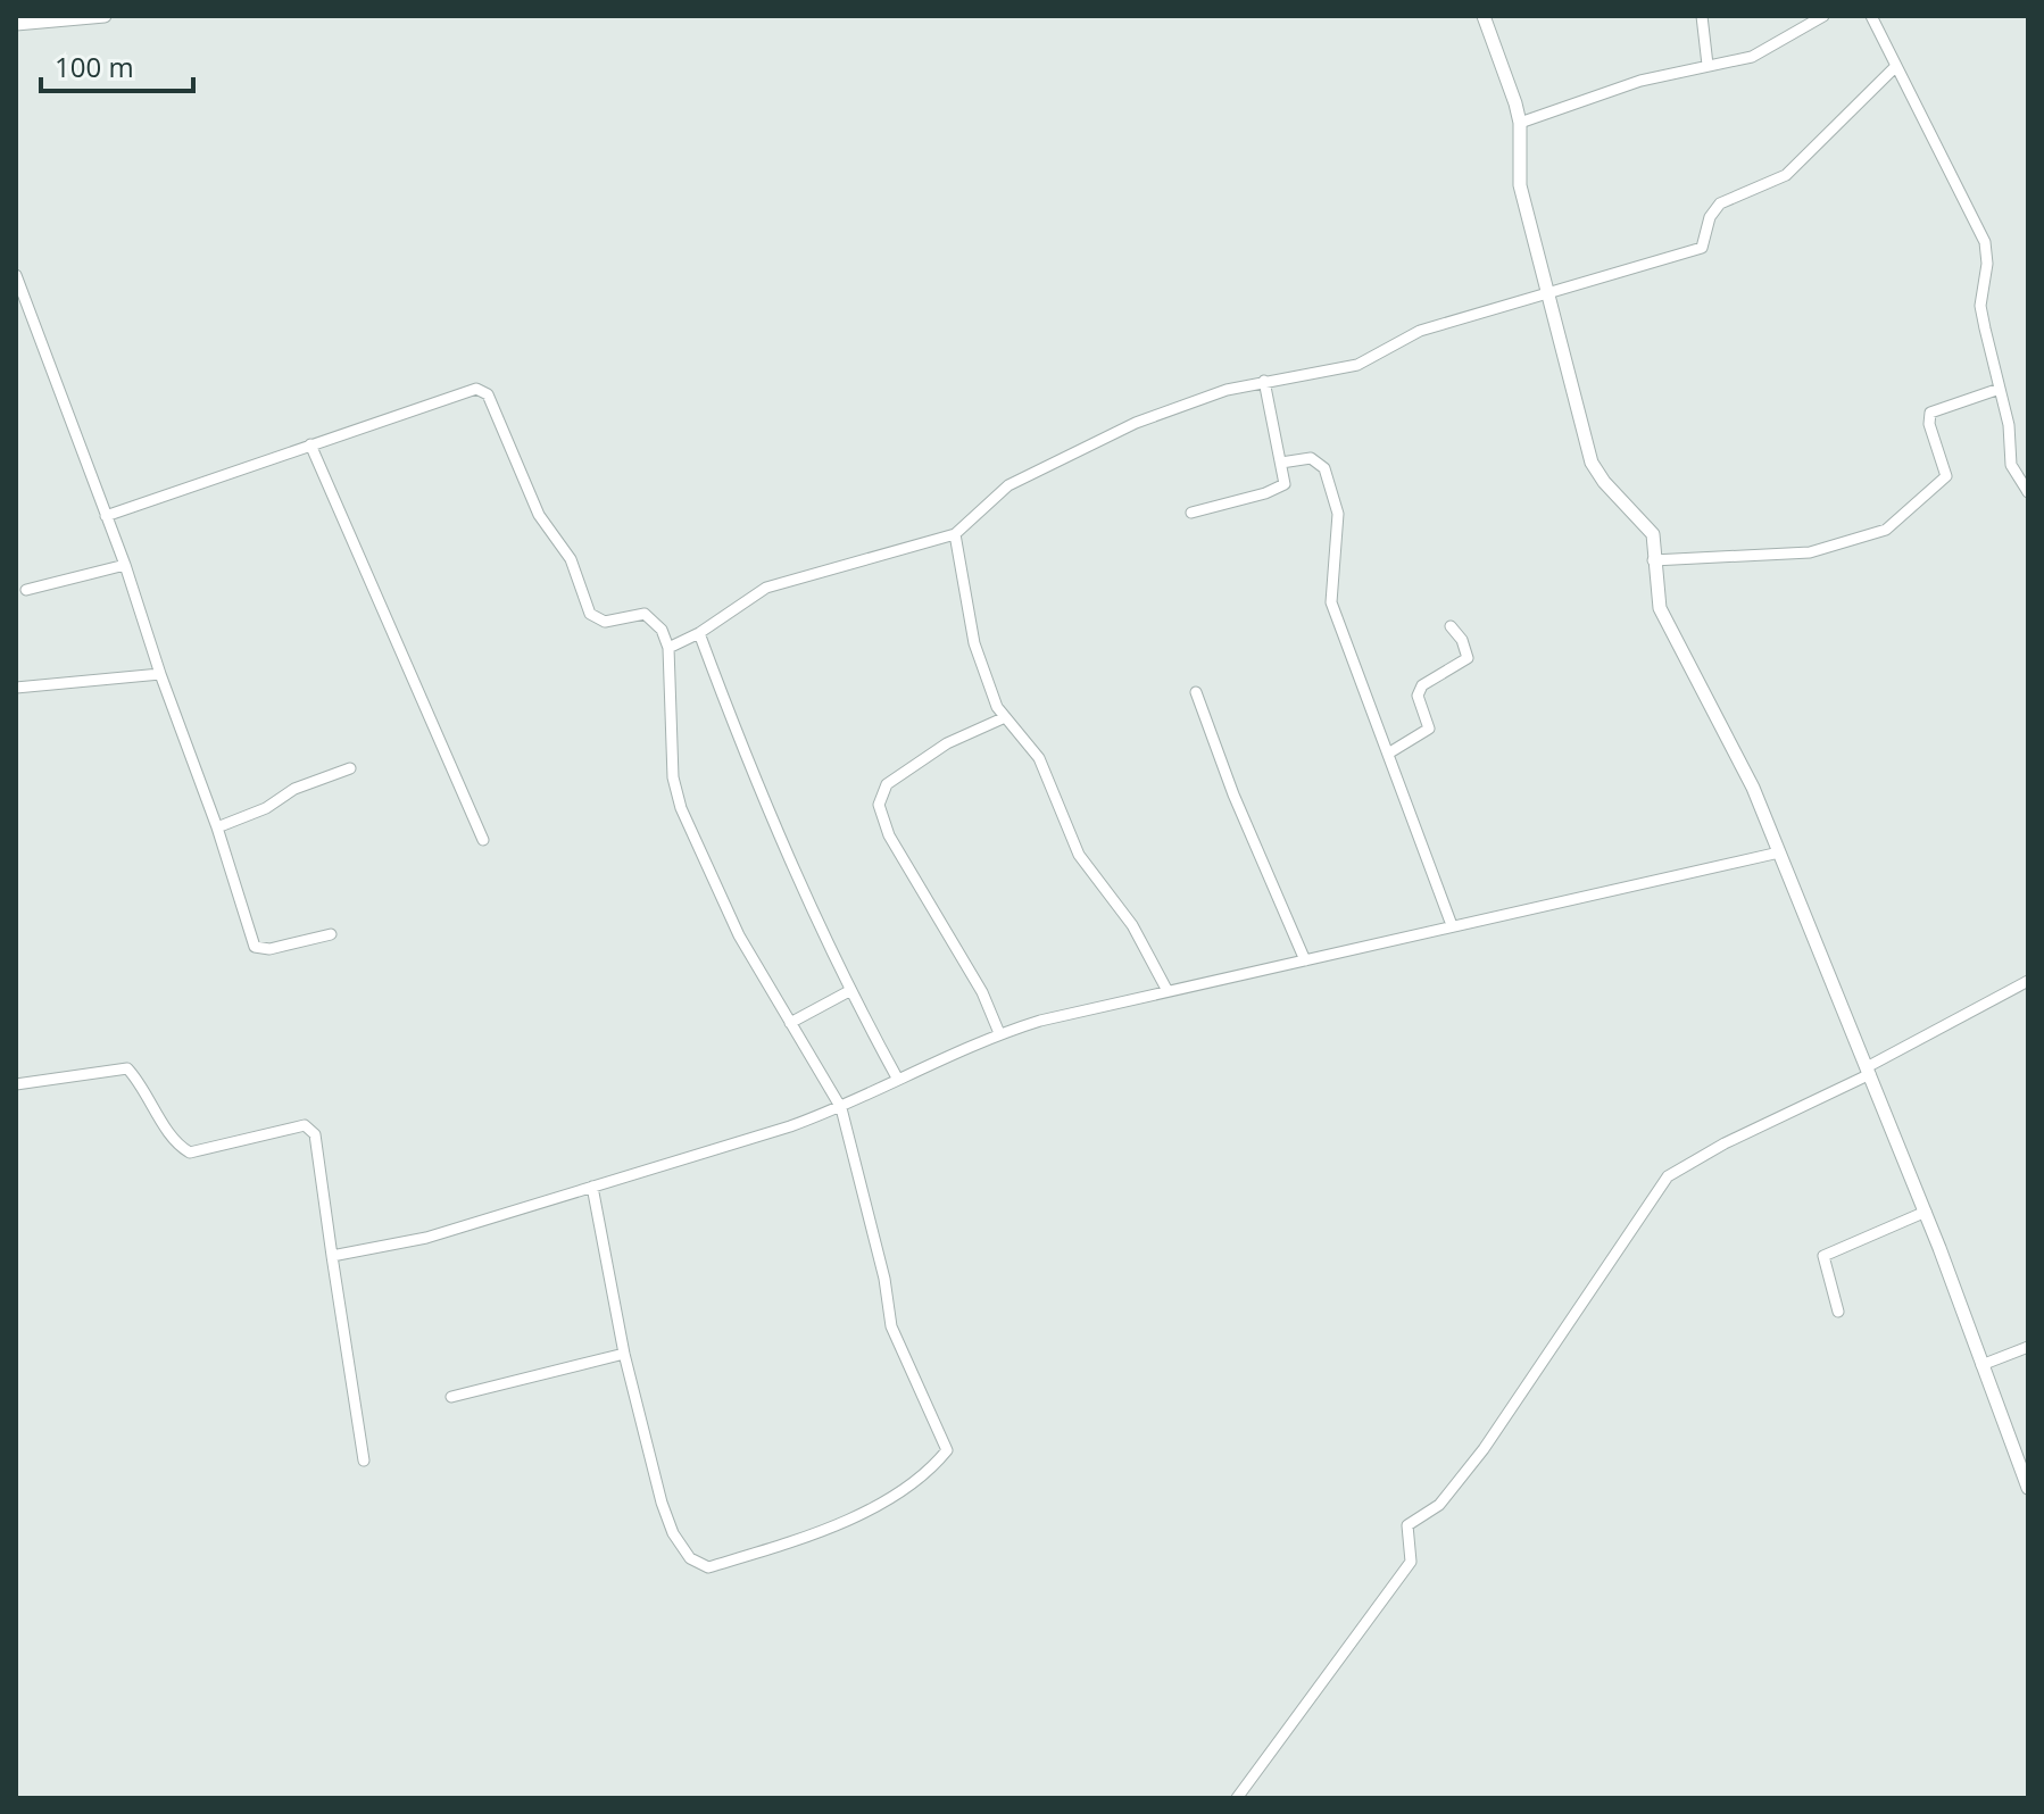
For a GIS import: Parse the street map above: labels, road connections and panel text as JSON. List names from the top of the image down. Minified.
{"scale_bar":"100 m"}
